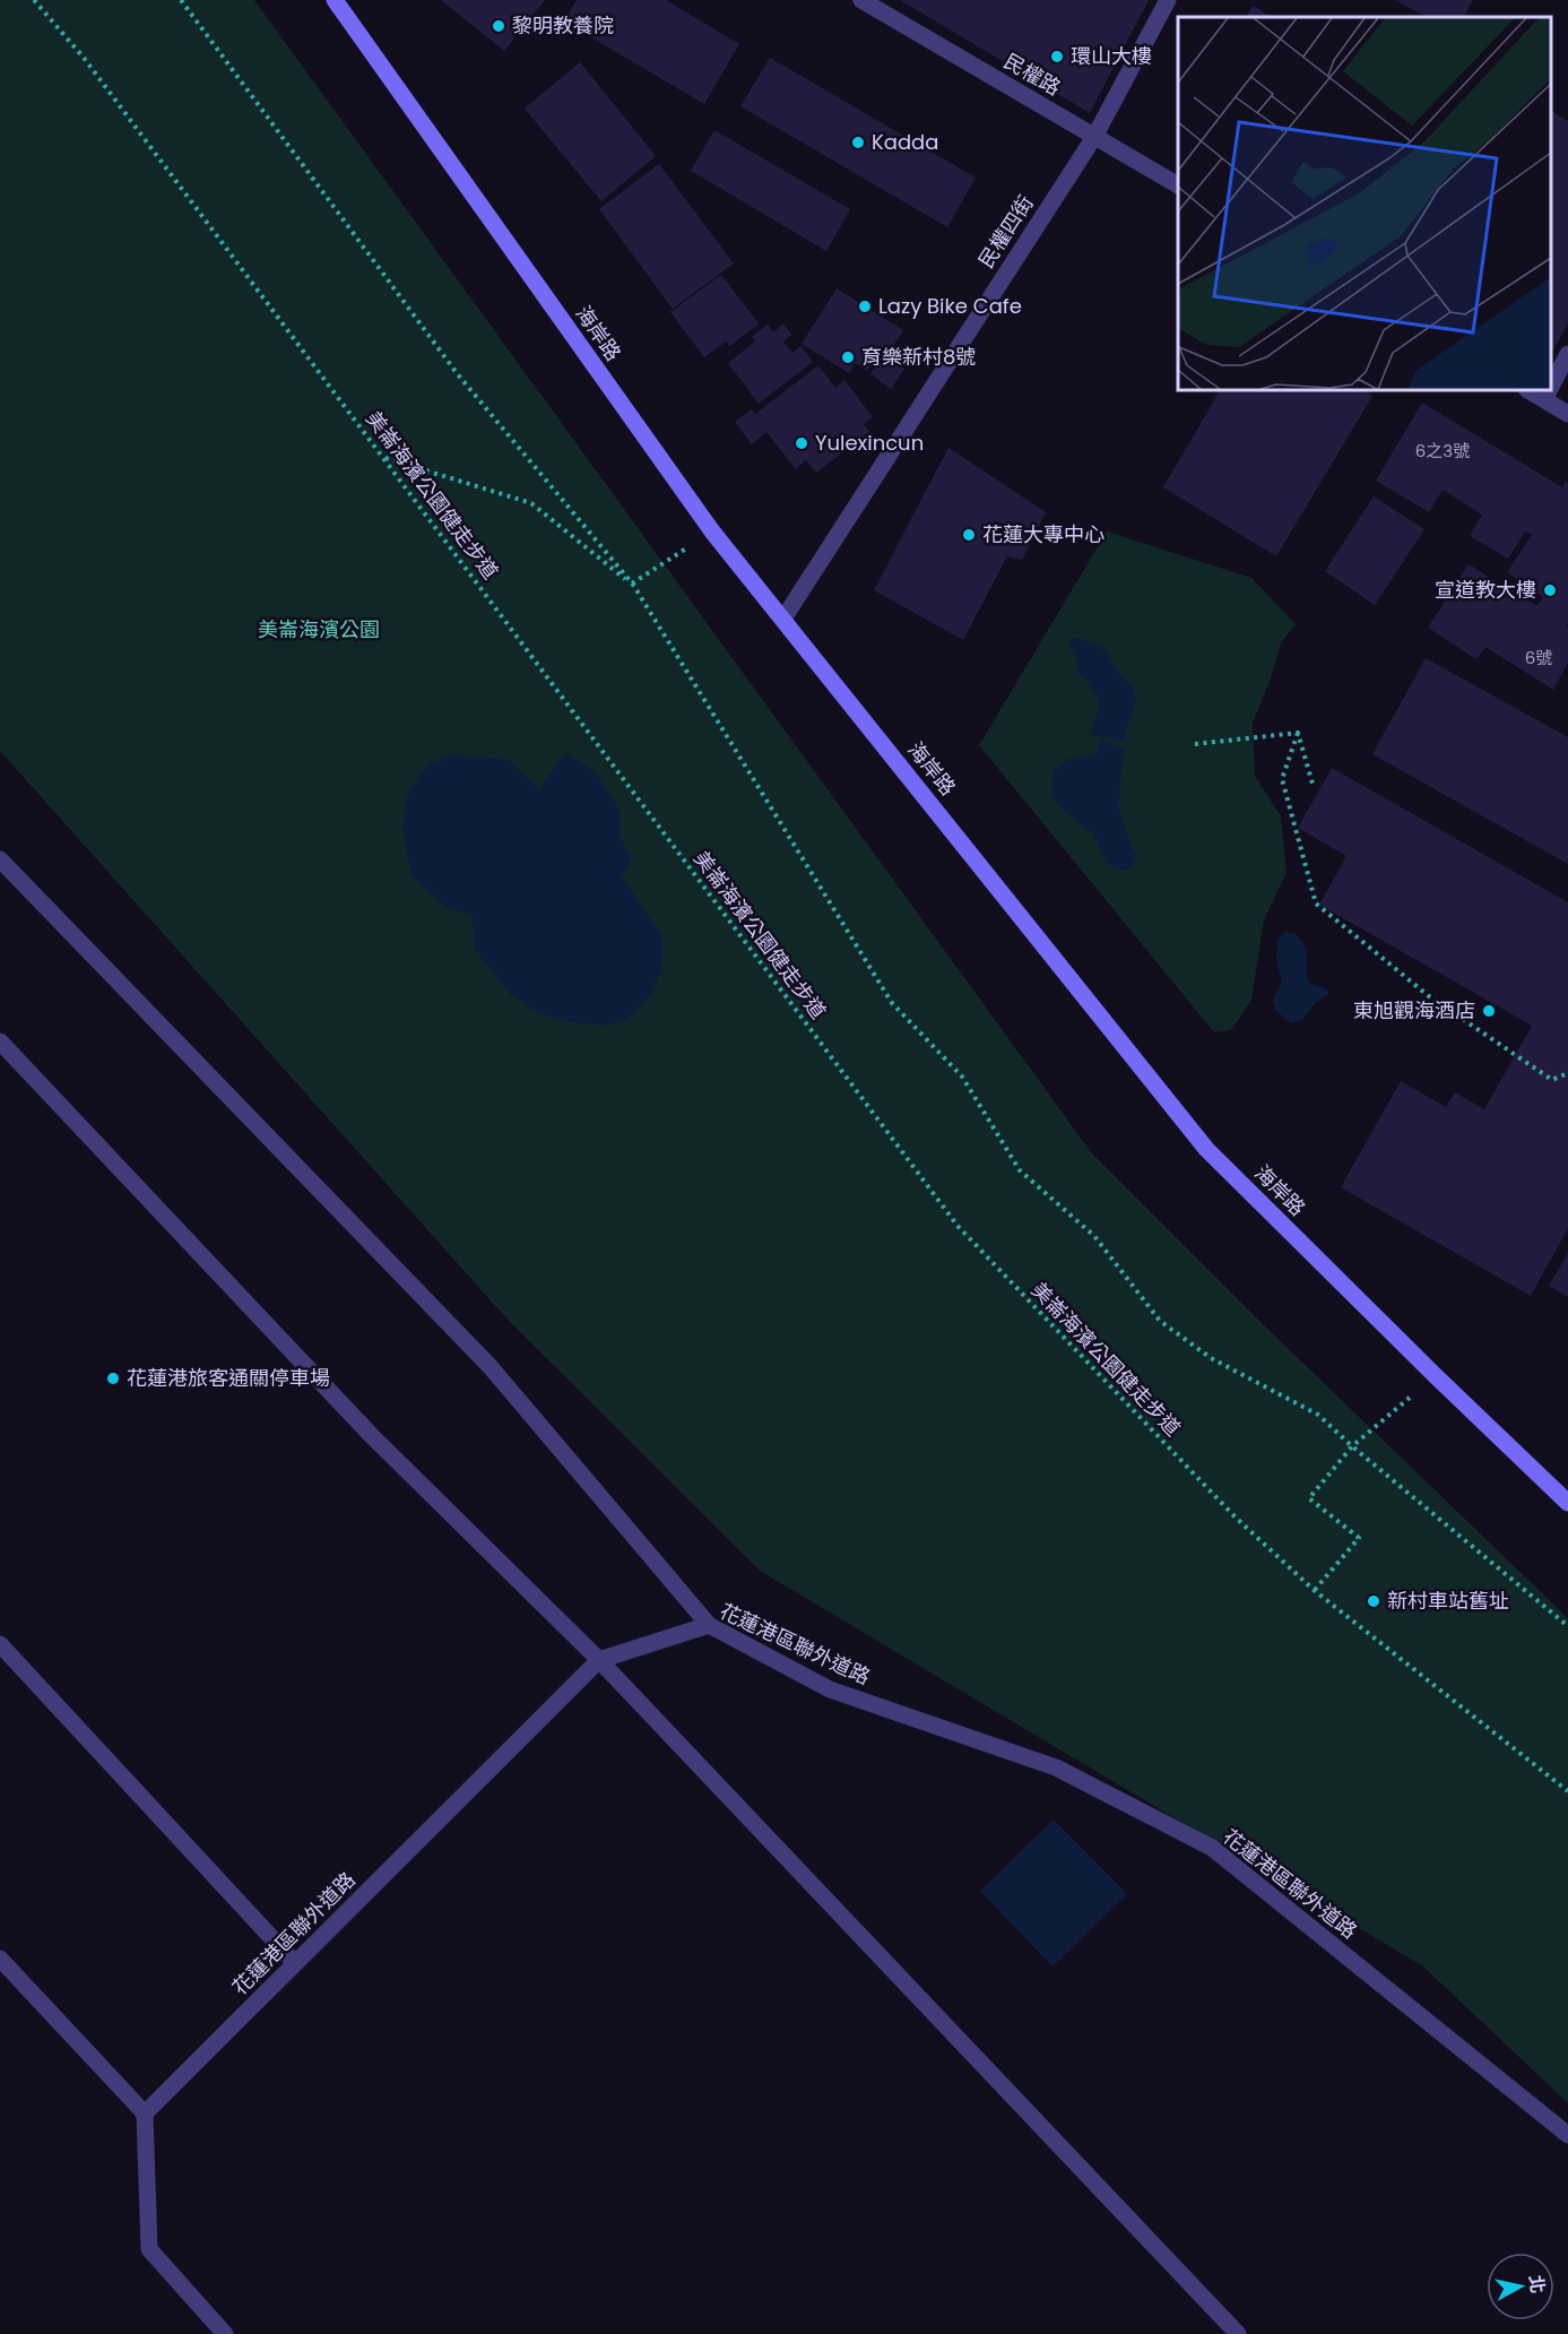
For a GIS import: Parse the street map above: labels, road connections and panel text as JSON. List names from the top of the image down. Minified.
{"streets":{"main road":["海岸路"],"street":["民權路","民權四街","花蓮港區聯外道路"],"path":["美崙海濱公園健走步道"]},"crossings":[["民權路","民權四街"],["民權四街","海岸路"]],"parks":["美崙海濱公園"],"places":["黎明教養院","環山大樓","Kadda","Lazy Bike Cafe","育樂新村8號","Yulexincun","花蓮大專中心","宣道教大樓","東旭觀海酒店","花蓮港旅客通關停車場","新村車站舊址"],"house_numbers":["6之3號","6號"],"north":"right"}
